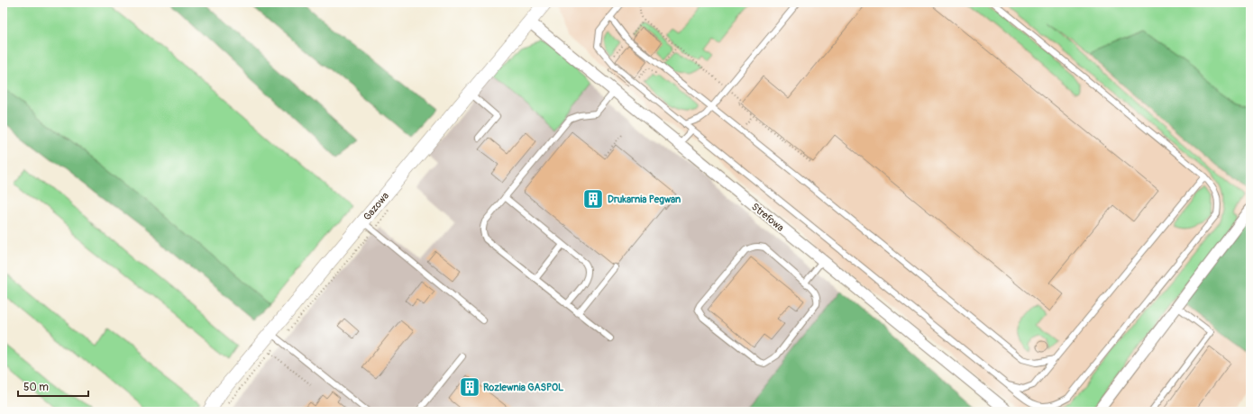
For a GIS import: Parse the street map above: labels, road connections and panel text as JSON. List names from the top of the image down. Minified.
{"streets":{"street":["Gazowa","Strefowa"]},"crossings":[["Gazowa","Strefowa"]],"places":{"building":["Drukarnia Pegwan","Rozlewnia GASPOL"]},"scale_bar":"50 m"}
